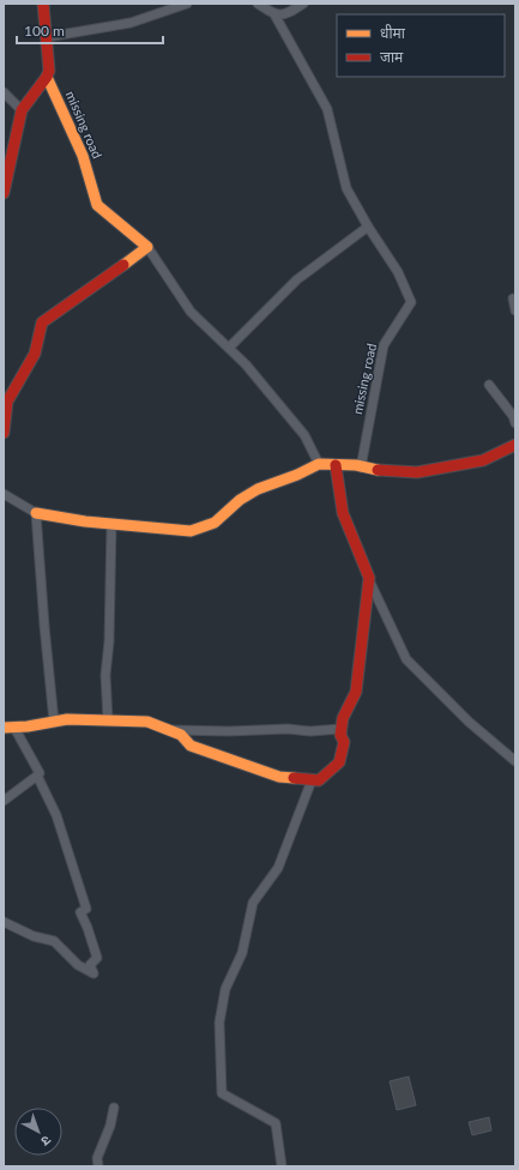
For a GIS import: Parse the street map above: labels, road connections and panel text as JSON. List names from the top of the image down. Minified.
{"streets":{"street":["missing road"]},"legend":["धीमा","जाम"],"scale_bar":"100 m","north":"bottom right"}
